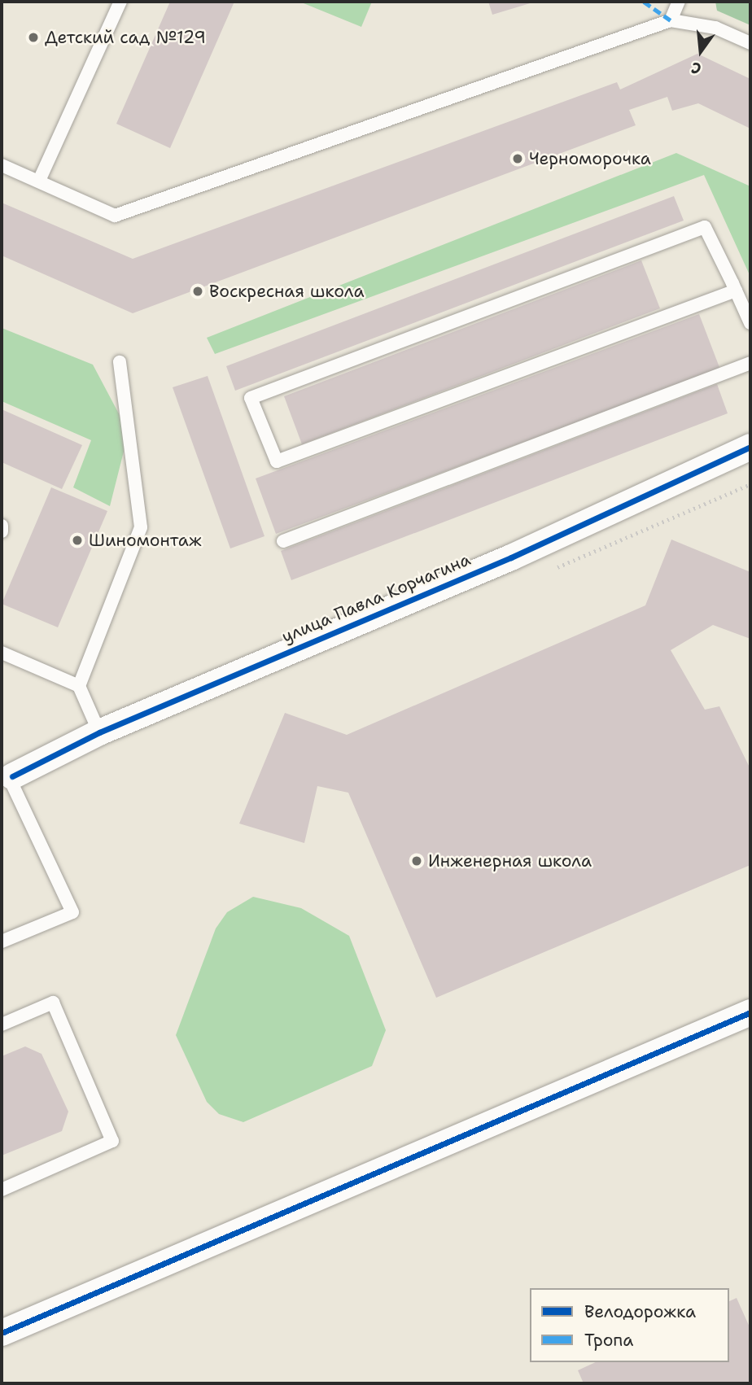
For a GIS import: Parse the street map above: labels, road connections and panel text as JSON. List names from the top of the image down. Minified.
{"streets":{"street":["улица Павла Корчагина"]},"places":["Детский сад №129","Черноморочка","Воскресная школа","Шиномонтаж","Инженерная школа"],"legend":["Велодорожка","Тропа"],"north":"bottom"}
